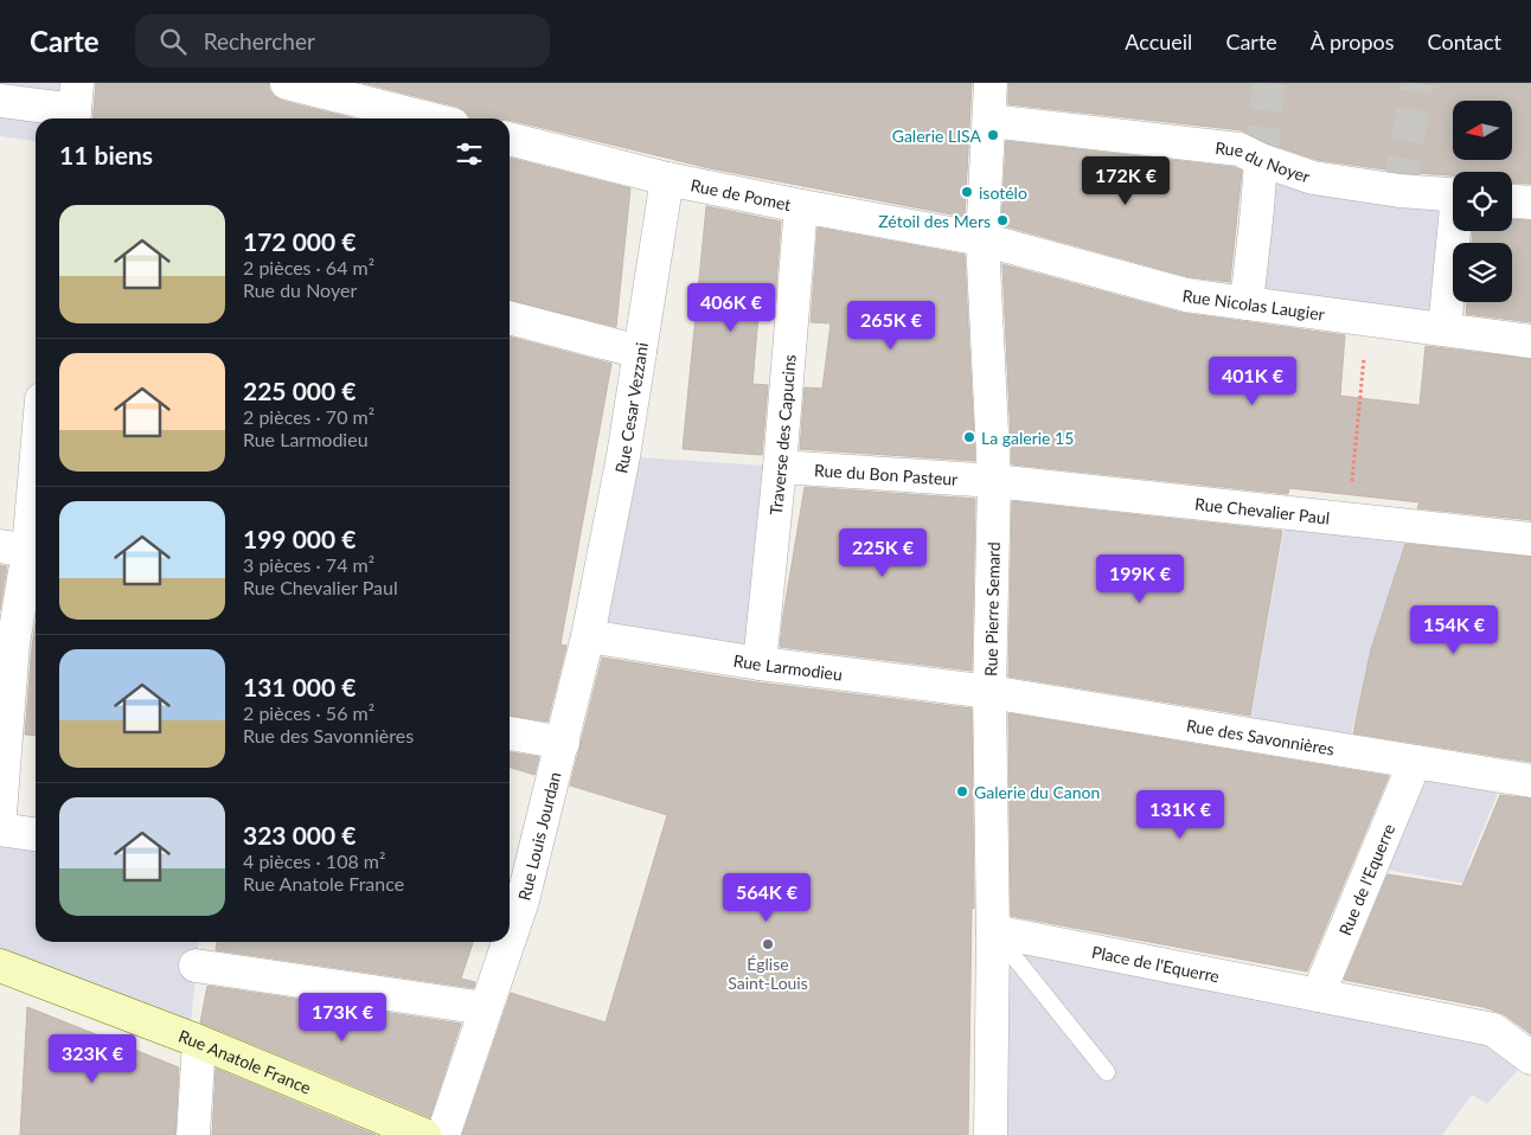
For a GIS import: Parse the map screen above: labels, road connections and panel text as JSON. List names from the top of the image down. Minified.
{"streets":{"street":["Rue du Noyer","Rue de Pomet","Rue Nicolas Laugier","Rue Cesar Vezzani","Traverse des Capucins","Rue du Bon Pasteur","Rue Chevalier Paul","Rue Pierre Semard","Rue Larmodieu","Rue des Savonnières","Rue Louis Jourdan","Rue de l'Equerre","Place de l'Equerre","Rue Anatole France"]},"crossings":[["Rue du Noyer","Rue Pierre Semard"],["Rue de Pomet","Rue Nicolas Laugier"],["Rue de Pomet","Rue Cesar Vezzani"],["Rue de Pomet","Traverse des Capucins"],["Rue de Pomet","Rue Pierre Semard"],["Rue Nicolas Laugier","Rue Pierre Semard"],["Rue Cesar Vezzani","Rue Larmodieu"],["Rue Cesar Vezzani","Rue Louis Jourdan"],["Traverse des Capucins","Rue du Bon Pasteur"],["Traverse des Capucins","Rue Larmodieu"],["Rue du Bon Pasteur","Rue Chevalier Paul"],["Rue du Bon Pasteur","Rue Pierre Semard"],["Rue Chevalier Paul","Rue Pierre Semard"],["Rue Pierre Semard","Rue Larmodieu"],["Rue Pierre Semard","Rue des Savonnières"],["Rue Pierre Semard","Place de l'Equerre"],["Rue Larmodieu","Rue des Savonnières"],["Rue Larmodieu","Rue Louis Jourdan"],["Rue des Savonnières","Rue de l'Equerre"],["Rue de l'Equerre","Place de l'Equerre"]],"places":["Galerie LISA","isotélo","Zétoil des Mers","La galerie 15","Galerie du Canon","Église Saint-Louis"],"north":"left","page":{"header":"Carte","search":"Rechercher","nav":["Accueil","Carte","À propos","Contact"],"heading":"11 biens","price":["172K €","406K €","265K €","401K €","225K €","199K €","154K €","131K €","564K €","173K €","323K €"],"list":[{"name":"172 000 €","note":"2 pièces · 64 m² · Rue du Noyer"},{"name":"225 000 €","note":"2 pièces · 70 m² · Rue Larmodieu"},{"name":"199 000 €","note":"3 pièces · 74 m² · Rue Chevalier Paul"},{"name":"131 000 €","note":"2 pièces · 56 m² · Rue des Savonnières"},{"name":"323 000 €","note":"4 pièces · 108 m² · Rue Anatole France"}]}}
